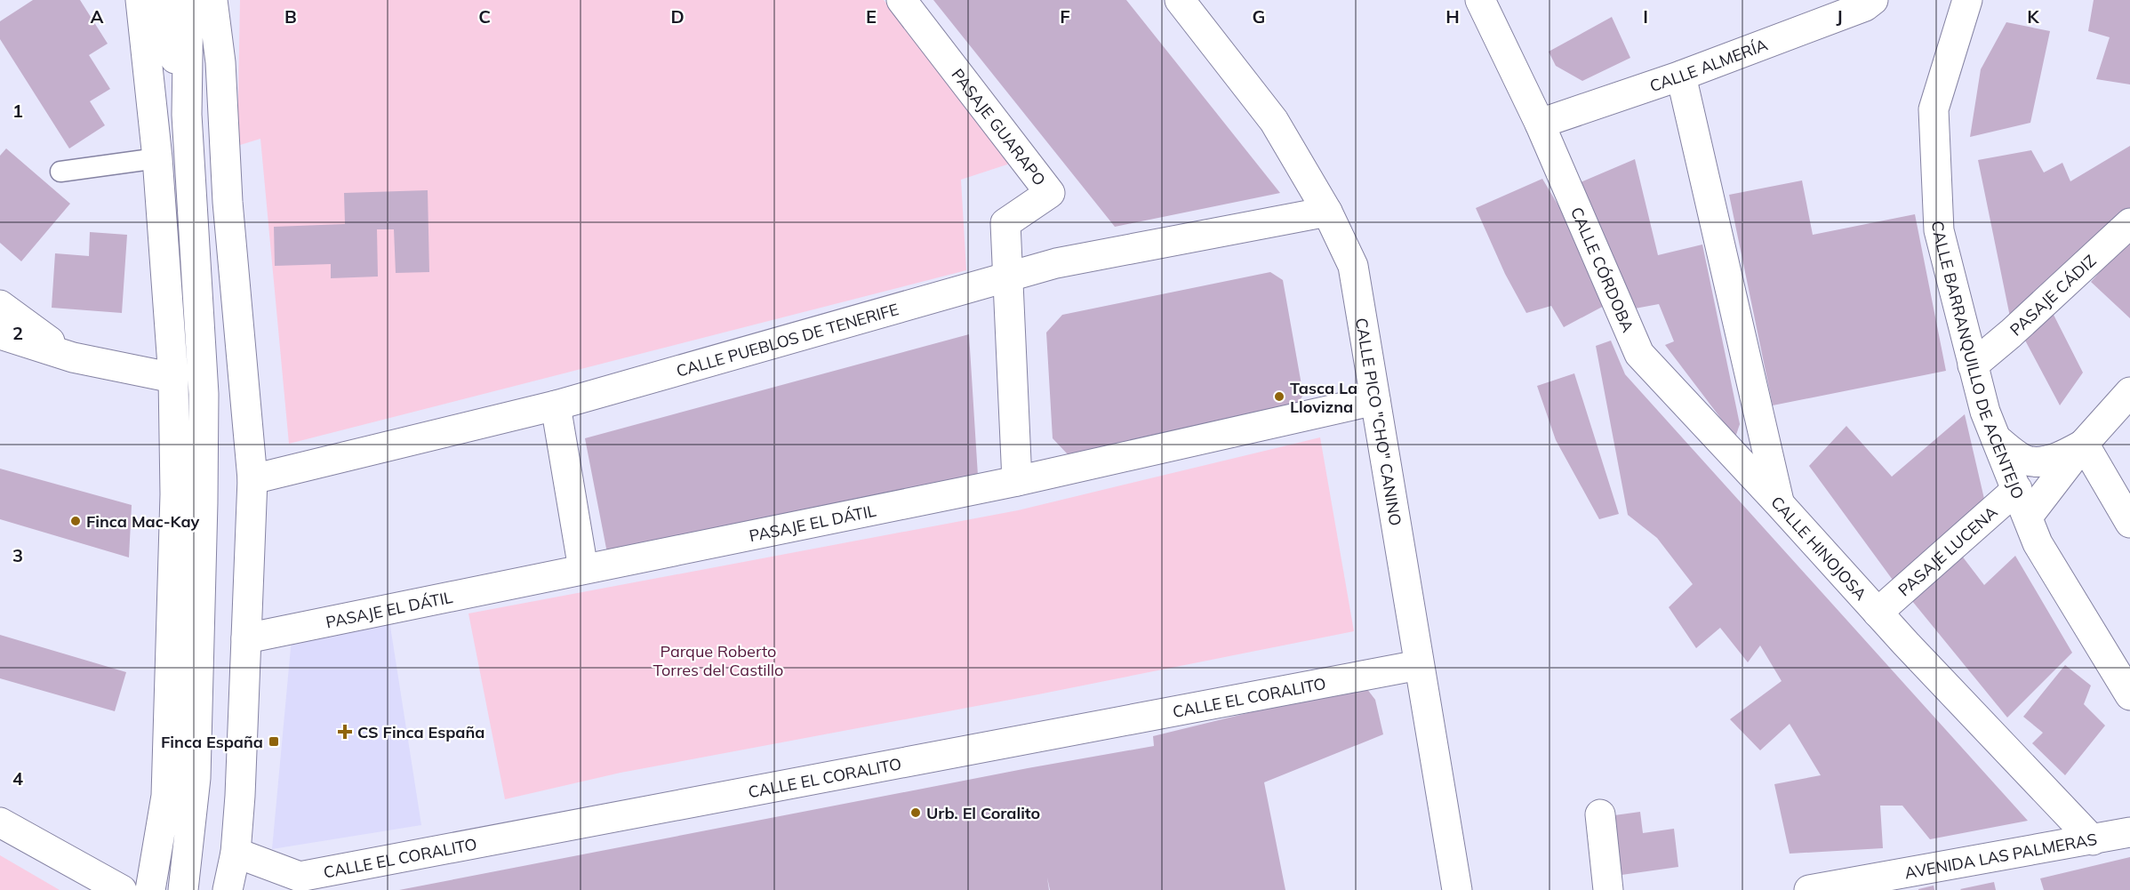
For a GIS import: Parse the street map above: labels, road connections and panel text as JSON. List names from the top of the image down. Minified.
{"streets":{"street":["CALLE ALMERÍA","PASAJE GUARAPO","CALLE CÓRDOBA","PASAJE CÁDIZ","CALLE PUEBLOS DE TENERIFE","CALLE BARRANQUILLO DE ACENTEJO","CALLE PICO \"CHO\" CANINO","PASAJE EL DÁTIL","CALLE HINOJOSA","PASAJE LUCENA","CALLE EL CORALITO","AVENIDA LAS PALMERAS"]},"crossings":[["CALLE ALMERÍA","CALLE CÓRDOBA"],["CALLE ALMERÍA","CALLE HINOJOSA"],["PASAJE GUARAPO","CALLE PUEBLOS DE TENERIFE"],["CALLE CÓRDOBA","CALLE HINOJOSA"],["PASAJE CÁDIZ","CALLE BARRANQUILLO DE ACENTEJO"],["CALLE PUEBLOS DE TENERIFE","CALLE PICO \"CHO\" CANINO"],["CALLE BARRANQUILLO DE ACENTEJO","PASAJE LUCENA"],["CALLE PICO \"CHO\" CANINO","PASAJE EL DÁTIL"],["CALLE PICO \"CHO\" CANINO","CALLE EL CORALITO"],["CALLE HINOJOSA","PASAJE LUCENA"],["CALLE HINOJOSA","AVENIDA LAS PALMERAS"]],"parks":["Parque Roberto Torres del Castillo"],"places":{"other":["Tasca La Llovizna","Finca Mac-Kay","Urb. El Coralito"],"health":["CS Finca España"],"transit":["Finca España"]},"grid":{"columns":["A","B","C","D","E","F","G","H","I","J","K"],"rows":["1","2","3","4"]}}
